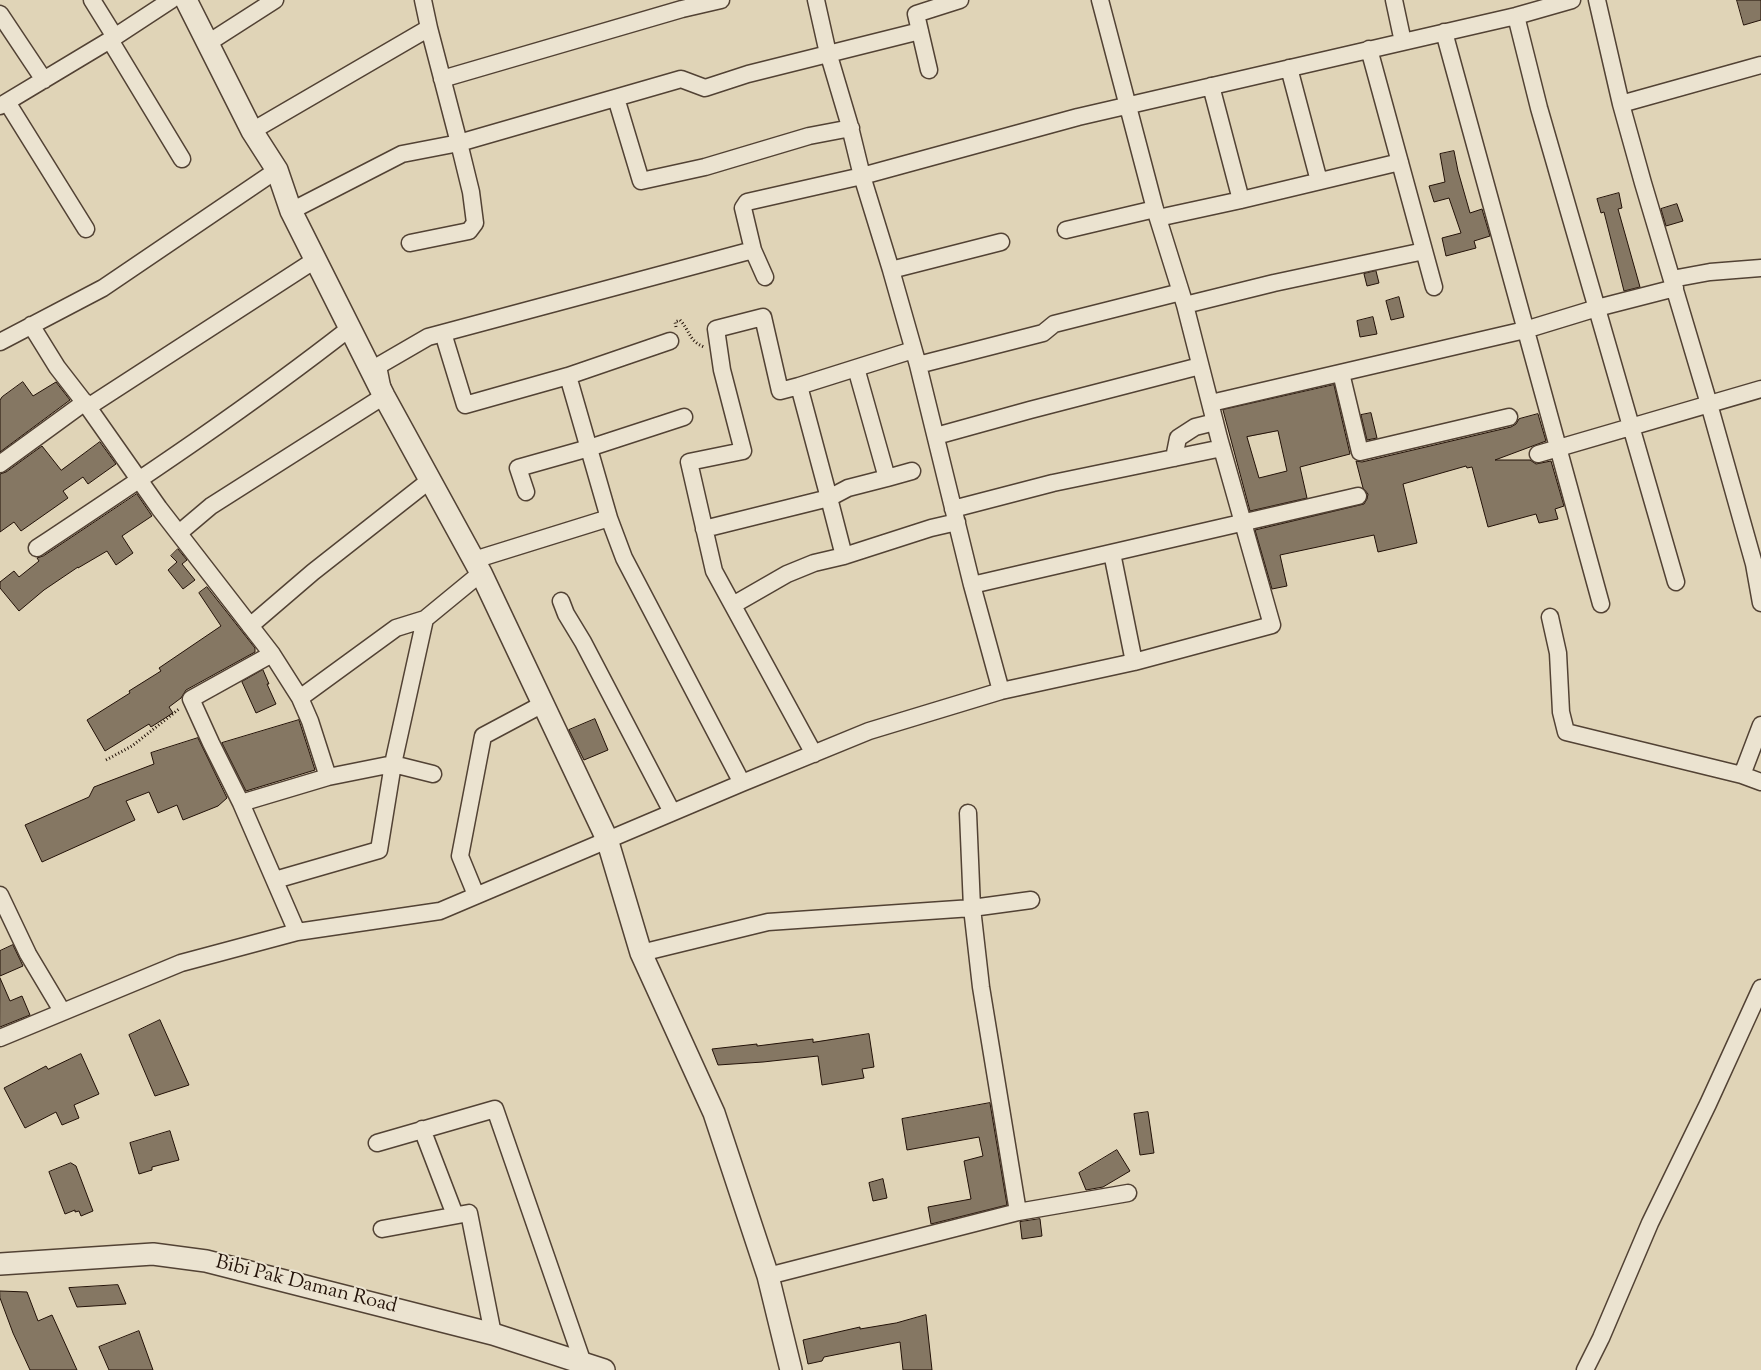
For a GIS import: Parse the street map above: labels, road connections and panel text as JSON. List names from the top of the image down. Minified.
{"streets":{"street":["Bibi Pak Daman Road"]}}
